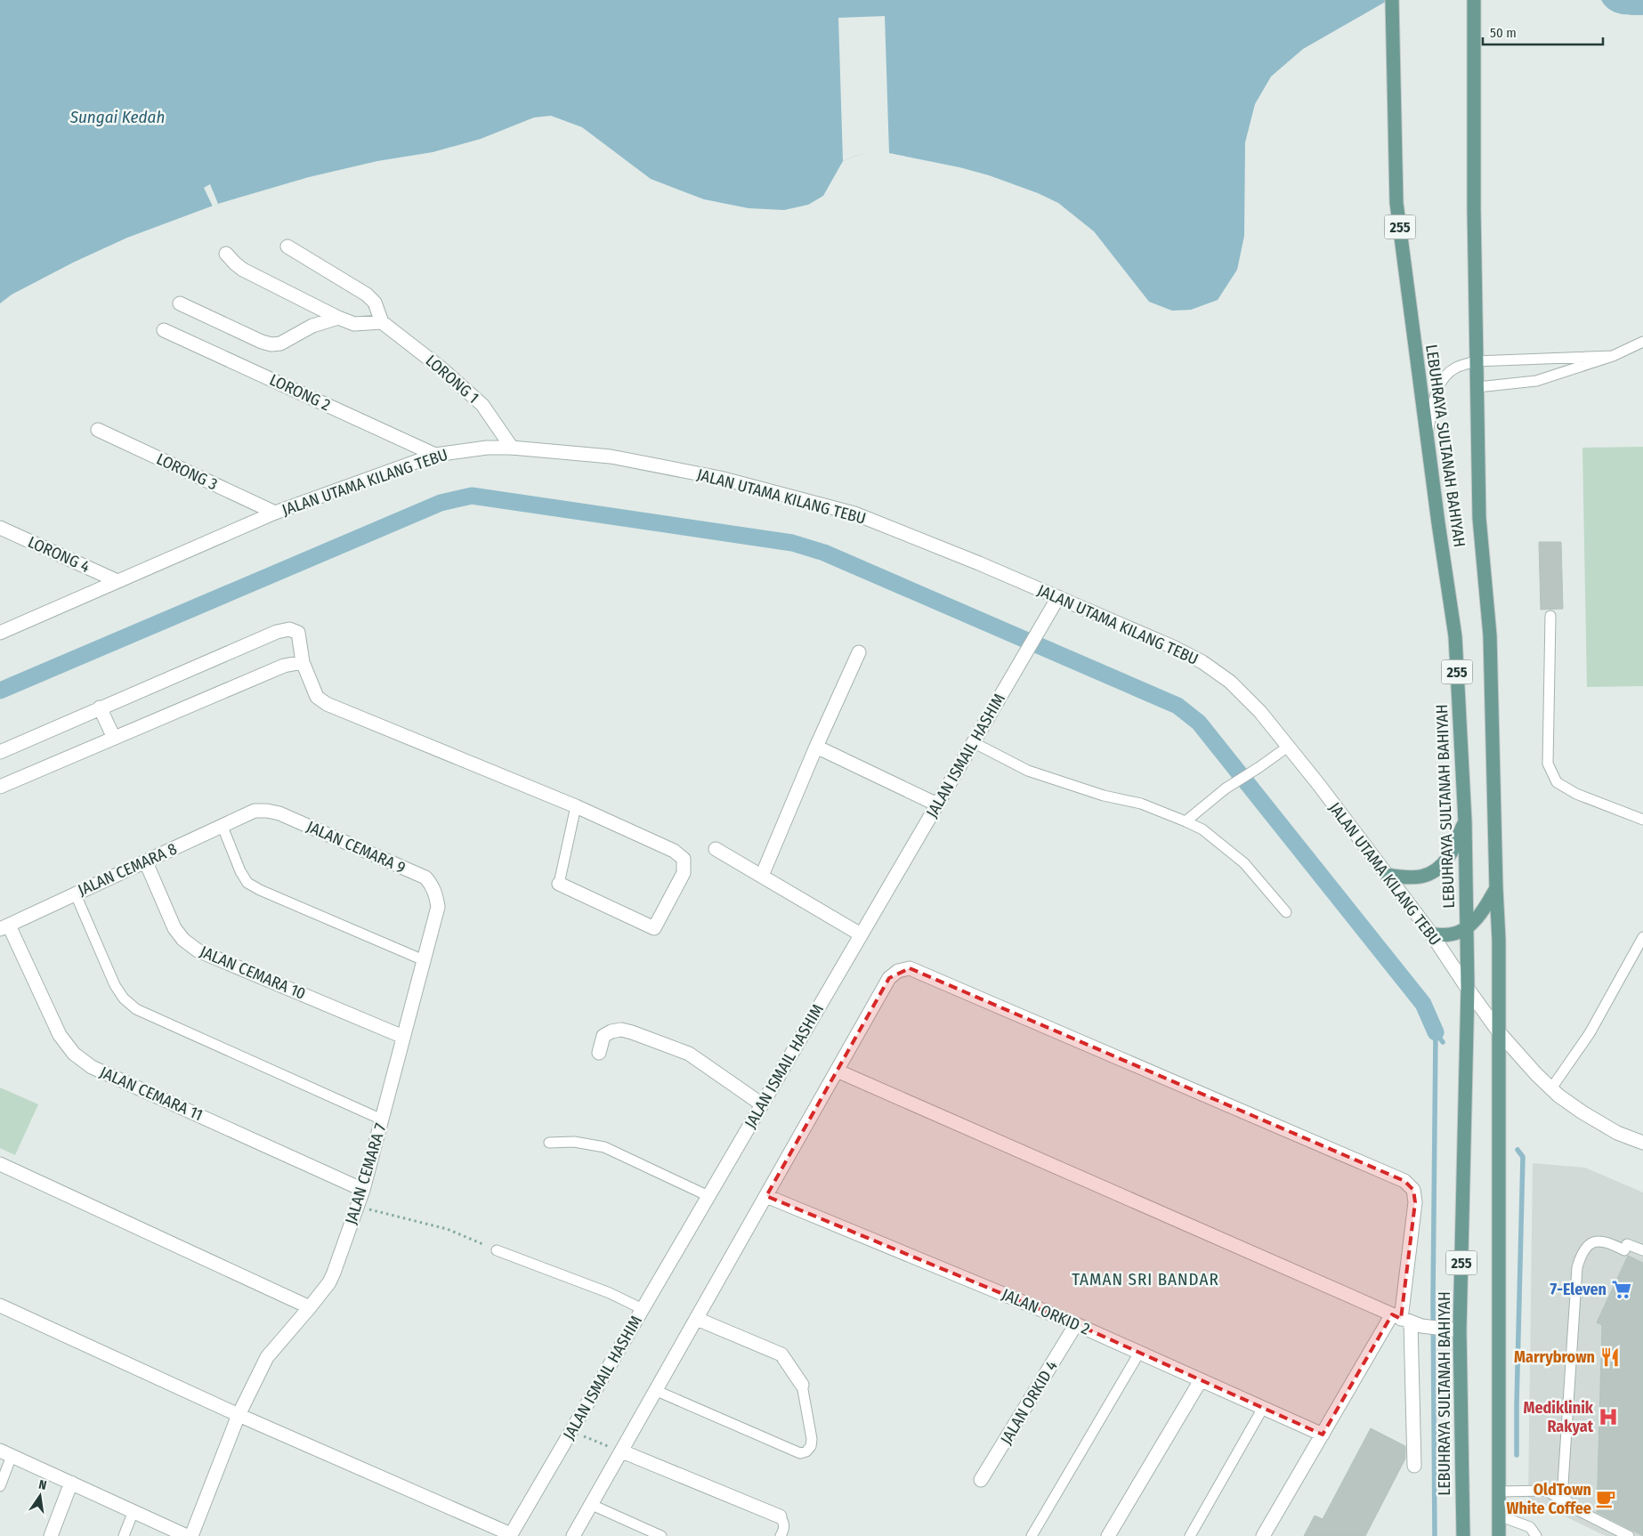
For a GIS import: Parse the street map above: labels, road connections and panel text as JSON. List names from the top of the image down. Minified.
{"streets":{"main road":["255","LEBUHRAYA SULTANAH BAHIYAH"],"street":["LORONG 1","LORONG 2","LORONG 3","JALAN UTAMA KILANG TEBU","LORONG 4","JALAN ISMAIL HASHIM","JALAN CEMARA 9","JALAN CEMARA 8","JALAN CEMARA 10","JALAN CEMARA 11","JALAN CEMARA 7","JALAN ORKID 2","JALAN ORKID 4"]},"crossings":[["LORONG 1","JALAN UTAMA KILANG TEBU"],["LORONG 2","JALAN UTAMA KILANG TEBU"],["LEBUHRAYA SULTANAH BAHIYAH","JALAN UTAMA KILANG TEBU"],["LORONG 3","JALAN UTAMA KILANG TEBU"],["JALAN UTAMA KILANG TEBU","LORONG 4"],["JALAN UTAMA KILANG TEBU","JALAN ISMAIL HASHIM"],["JALAN CEMARA 9","JALAN CEMARA 8"],["JALAN CEMARA 9","JALAN CEMARA 7"],["JALAN CEMARA 8","JALAN CEMARA 10"],["JALAN CEMARA 8","JALAN CEMARA 11"],["JALAN CEMARA 10","JALAN CEMARA 7"],["JALAN CEMARA 11","JALAN CEMARA 7"],["JALAN ORKID 2","JALAN ORKID 4"]],"districts":["TAMAN SRI BANDAR"],"water":["Sungai Kedah"],"places":{"supermarket":["7-Eleven"],"restaurant":["Marrybrown"],"hospital":["Mediklinik Rakyat"],"cafe":["OldTown White Coffee"]},"scale_bar":"50 m","north":"top"}
